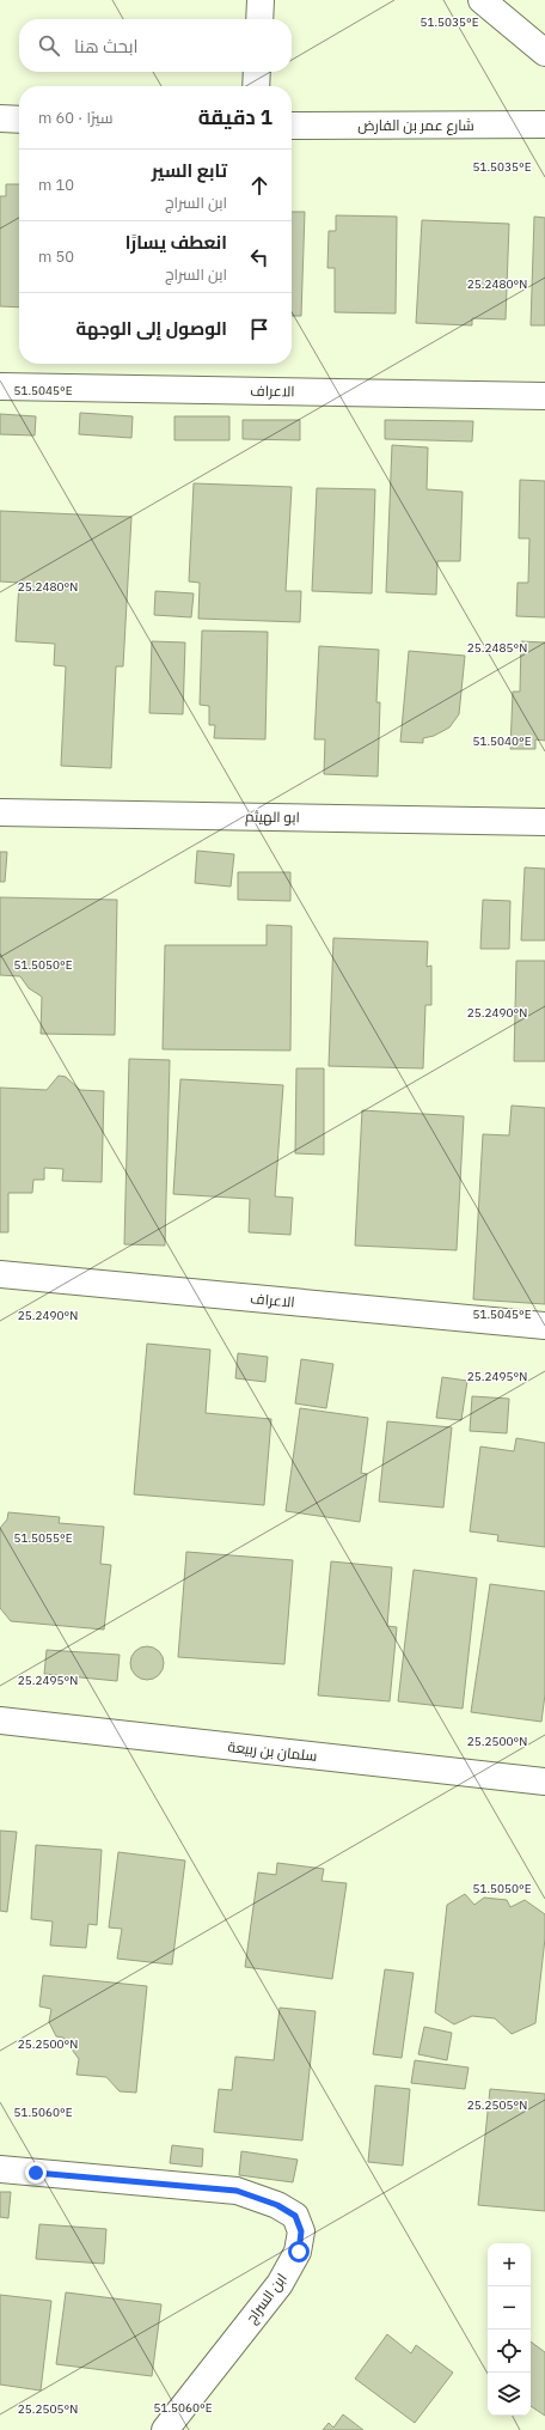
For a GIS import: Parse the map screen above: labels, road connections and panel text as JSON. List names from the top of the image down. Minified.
{"streets":{"street":["شارع عمر بن الفارض","الاعراف","ابو الهيثم","سلمان بن ربيعة","ابن السراج"]},"page":{"search":"ابحث هنا","heading":["1 دقيقة","سيرًا · 60 m"],"list":[["تابع السير","ابن السراج","10 m"],["انعطف يسارًا","ابن السراج","50 m"],"الوصول إلى الوجهة"],"map_buttons":["+","−"]},"coordinates":["51.5035°E","25.2480°N","51.5045°E","25.2485°N","51.5040°E","51.5050°E","25.2490°N","25.2495°N","51.5055°E","25.2500°N","25.2505°N","51.5060°E"]}
